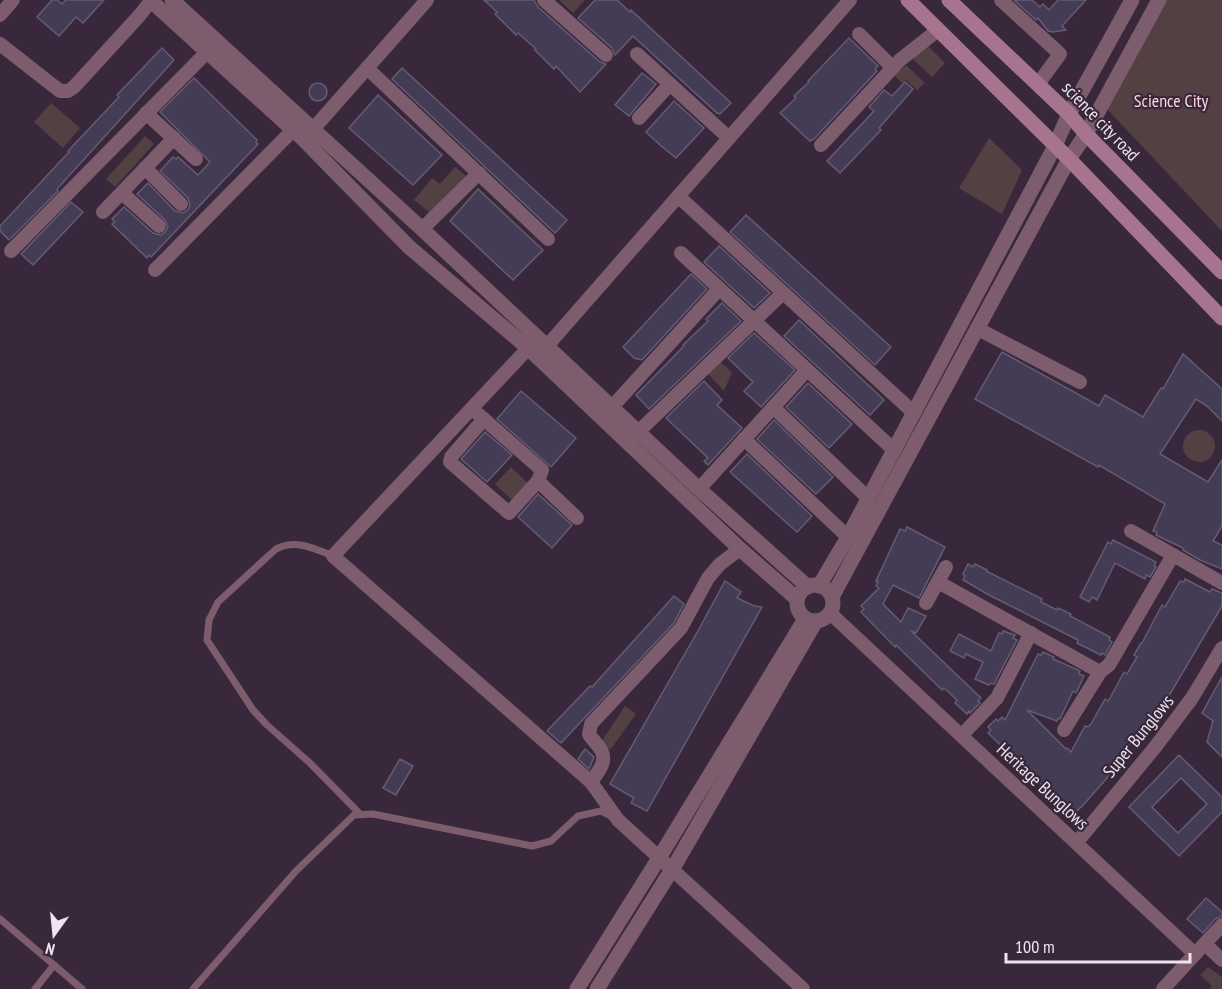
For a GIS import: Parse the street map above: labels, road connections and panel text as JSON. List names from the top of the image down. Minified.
{"streets":{"main road":["science city road"],"street":["Super Bunglows","Heritage Bunglows"]},"crossings":[["Super Bunglows","Heritage Bunglows"]],"parks":["Science City"],"scale_bar":"100 m","north":"bottom"}
